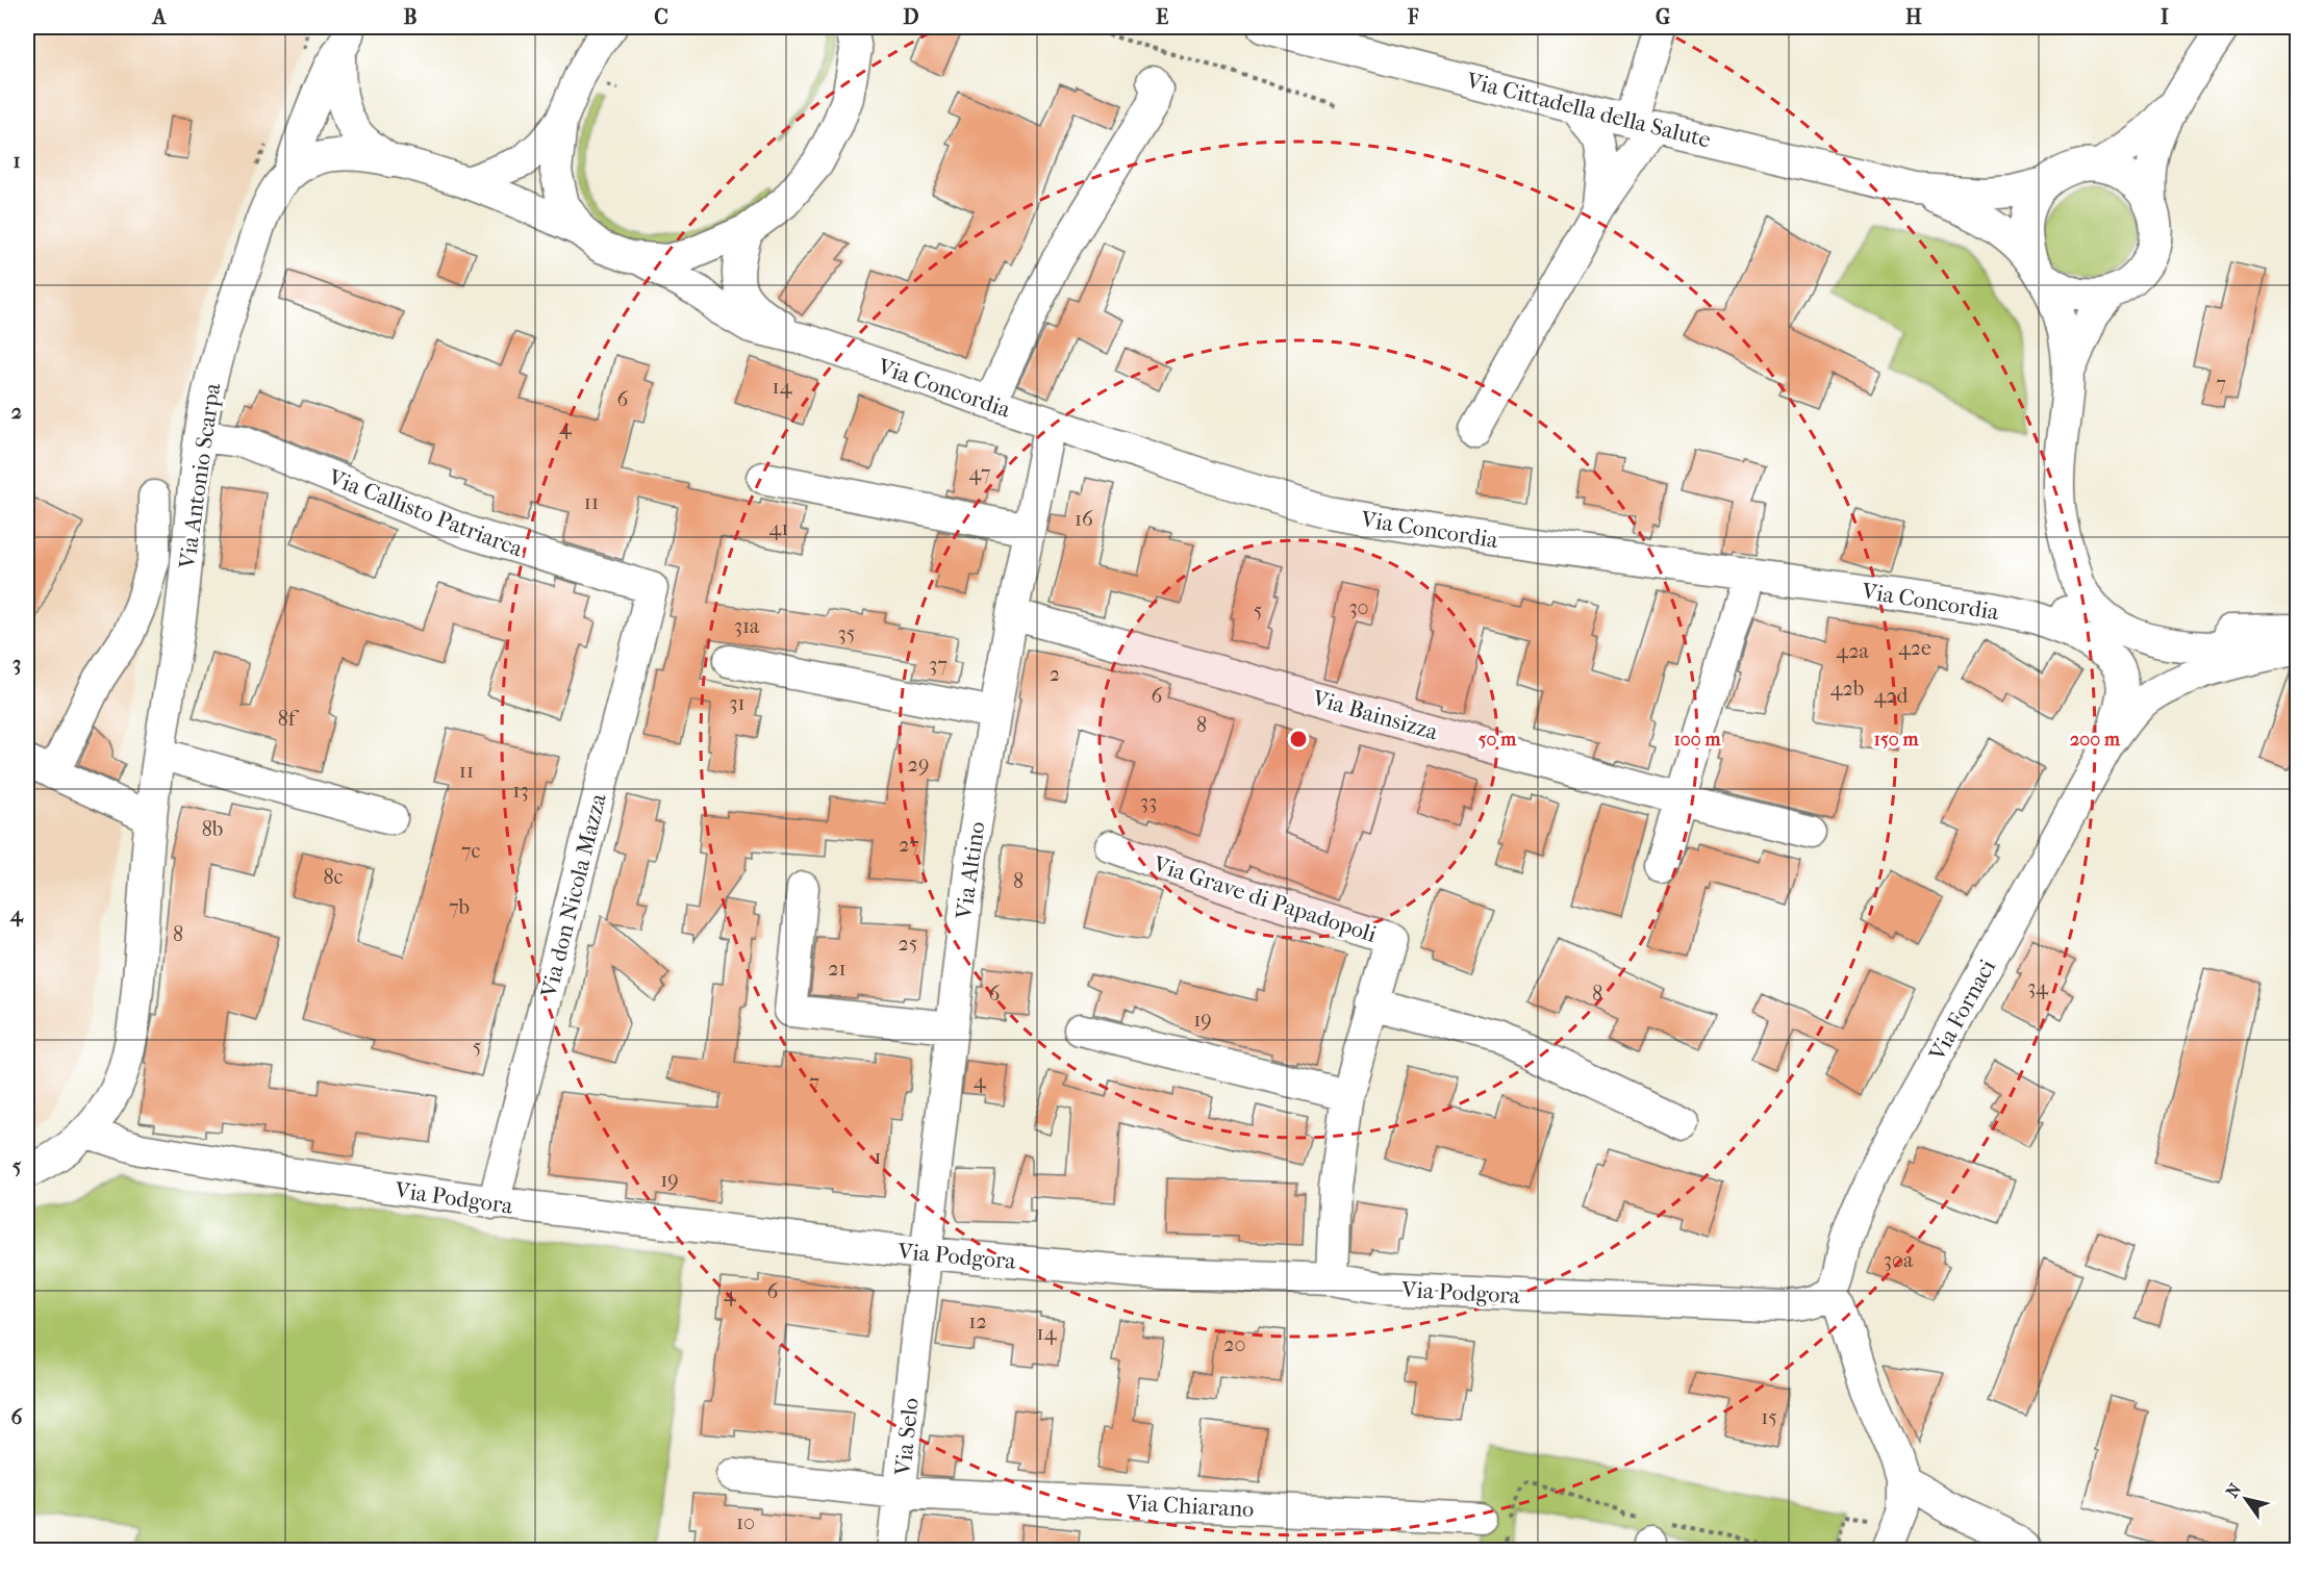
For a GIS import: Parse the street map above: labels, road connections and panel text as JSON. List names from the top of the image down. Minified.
{"streets":{"street":["Via Cittadella della Salute","Via Concordia","Via Antonio Scarpa","Via Callisto Patriarca","Via Bainsizza","Via Altino","Via don Nicola Mazza","Via Grave di Papadopoli","Via Fornaci","Via Podgora","Via Selo","Via Chiarano"]},"crossings":[["Via Cittadella della Salute","Via Fornaci"],["Via Concordia","Via Altino"],["Via Concordia","Via Fornaci"],["Via Antonio Scarpa","Via Callisto Patriarca"],["Via Antonio Scarpa","Via Podgora"],["Via Callisto Patriarca","Via don Nicola Mazza"],["Via Bainsizza","Via Altino"],["Via Altino","Via Podgora"],["Via Altino","Via Selo"],["Via don Nicola Mazza","Via Podgora"],["Via Grave di Papadopoli","Via Podgora"],["Via Fornaci","Via Podgora"],["Via Podgora","Via Selo"],["Via Selo","Via Chiarano"]],"house_numbers":["7","14","6","4","47","11","16","41","30","5","31a","35","42e","42a","37","2","42b","6","42d","31","8f","8","29","11","13","33","8b","27","7c","8c","8","7b","8","25","21","34","6","8","19","5","4","7","1","19","30a","6","4","12","14","20","15","10"],"north":"top left","grid":{"columns":["A","B","C","D","E","F","G","H","I"],"rows":["1","2","3","4","5","6"]},"rings":["50 m","100 m","150 m","200 m"]}
